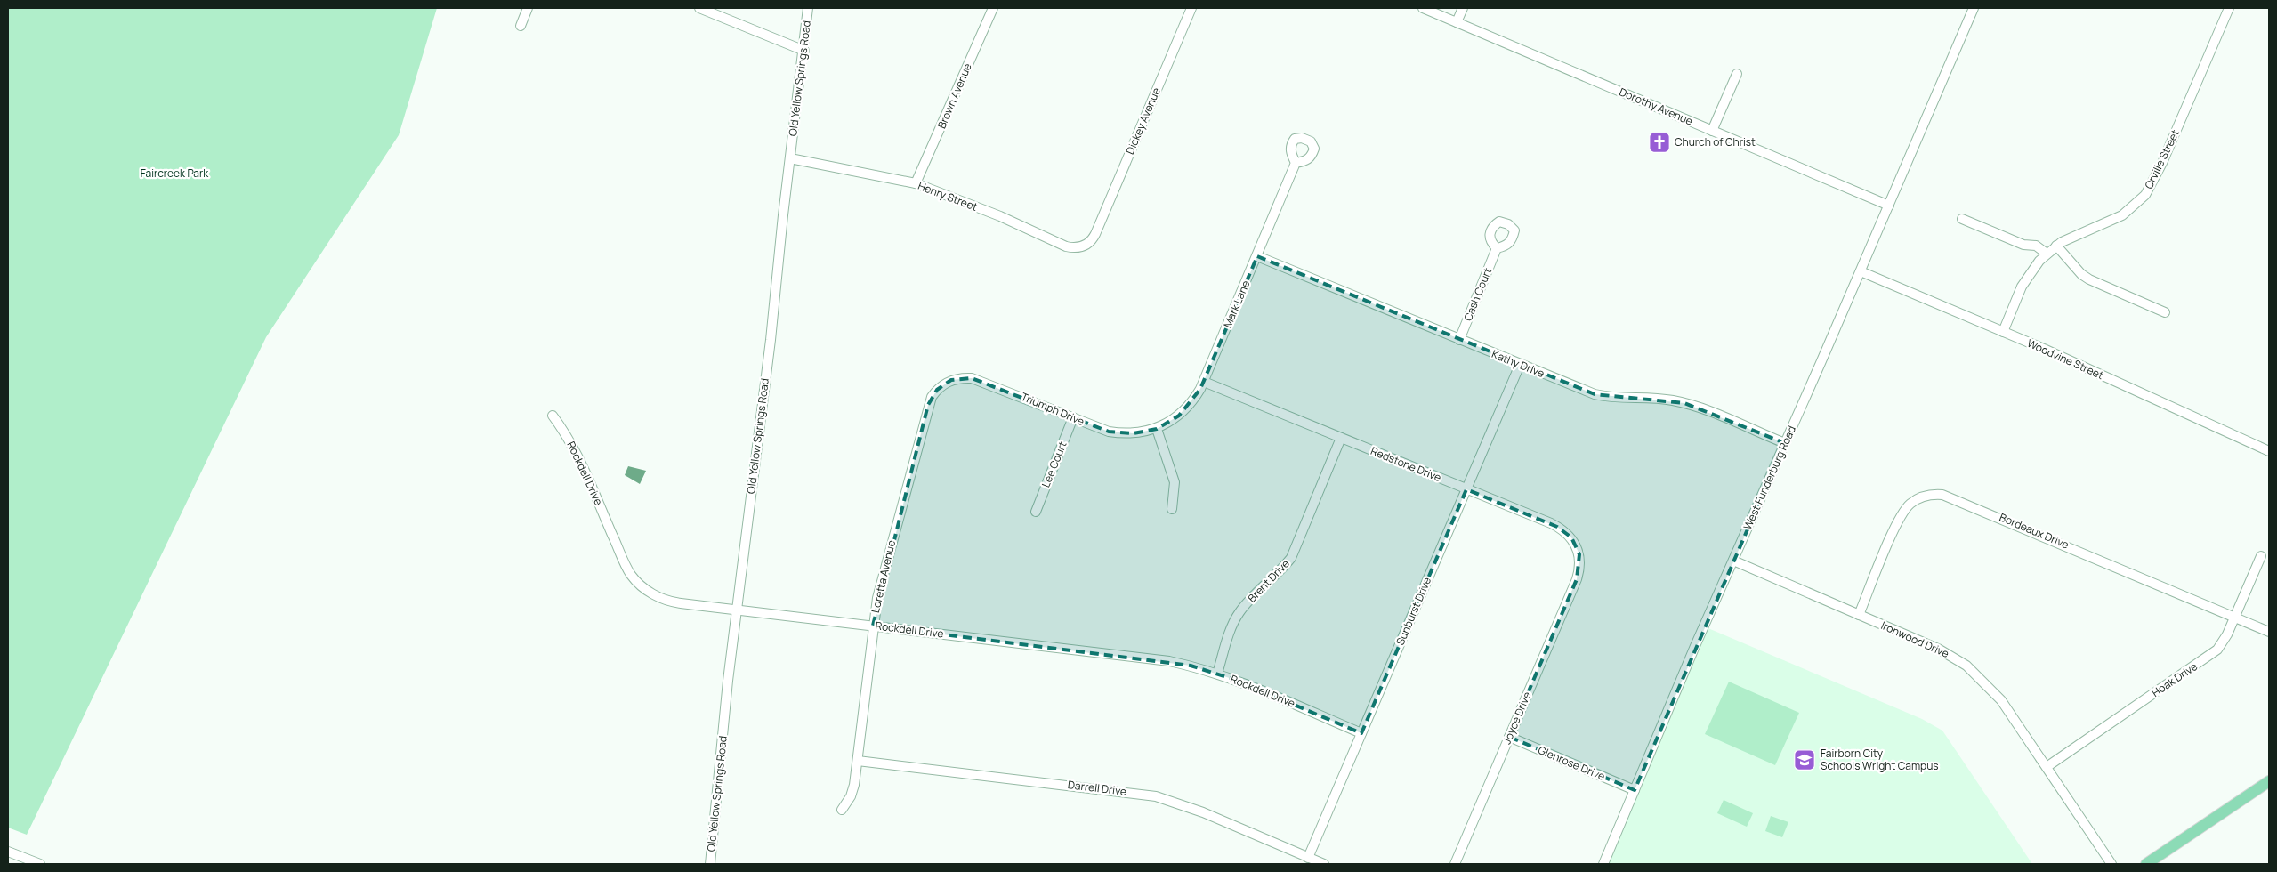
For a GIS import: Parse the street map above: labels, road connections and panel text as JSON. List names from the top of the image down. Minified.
{"streets":{"street":["Old Yellow Springs Road","Brown Avenue","Dorothy Avenue","Dickey Avenue","Orville Street","Henry Street","Cash Court","Mark Lane","Woodvine Street","Kathy Drive","Triumph Drive","Lee Court","Redstone Drive","Rockdell Drive","West Funderburg Road","Bordeaux Drive","Loretta Avenue","Brent Drive","Sunburst Drive","Ironwood Drive","Hoak Drive","Joyce Drive","Glenrose Drive","Darrell Drive"]},"crossings":[["Old Yellow Springs Road","Henry Street"],["Old Yellow Springs Road","Rockdell Drive"],["Brown Avenue","Henry Street"],["Dorothy Avenue","West Funderburg Road"],["Dickey Avenue","Henry Street"],["Orville Street","Woodvine Street"],["Cash Court","Kathy Drive"],["Mark Lane","Kathy Drive"],["Mark Lane","Triumph Drive"],["Mark Lane","Redstone Drive"],["Woodvine Street","West Funderburg Road"],["Kathy Drive","West Funderburg Road"],["Kathy Drive","Sunburst Drive"],["Triumph Drive","Lee Court"],["Triumph Drive","Loretta Avenue"],["Redstone Drive","Brent Drive"],["Redstone Drive","Sunburst Drive"],["Redstone Drive","Joyce Drive"],["Rockdell Drive","Loretta Avenue"],["Rockdell Drive","Brent Drive"],["Rockdell Drive","Sunburst Drive"],["West Funderburg Road","Ironwood Drive"],["West Funderburg Road","Glenrose Drive"],["Bordeaux Drive","Ironwood Drive"],["Bordeaux Drive","Hoak Drive"],["Loretta Avenue","Darrell Drive"],["Sunburst Drive","Darrell Drive"],["Ironwood Drive","Hoak Drive"],["Joyce Drive","Glenrose Drive"]],"parks":["Faircreek Park"],"places":{"church":["Church of Christ"],"school or university":["Fairborn City Schools Wright Campus"]}}
